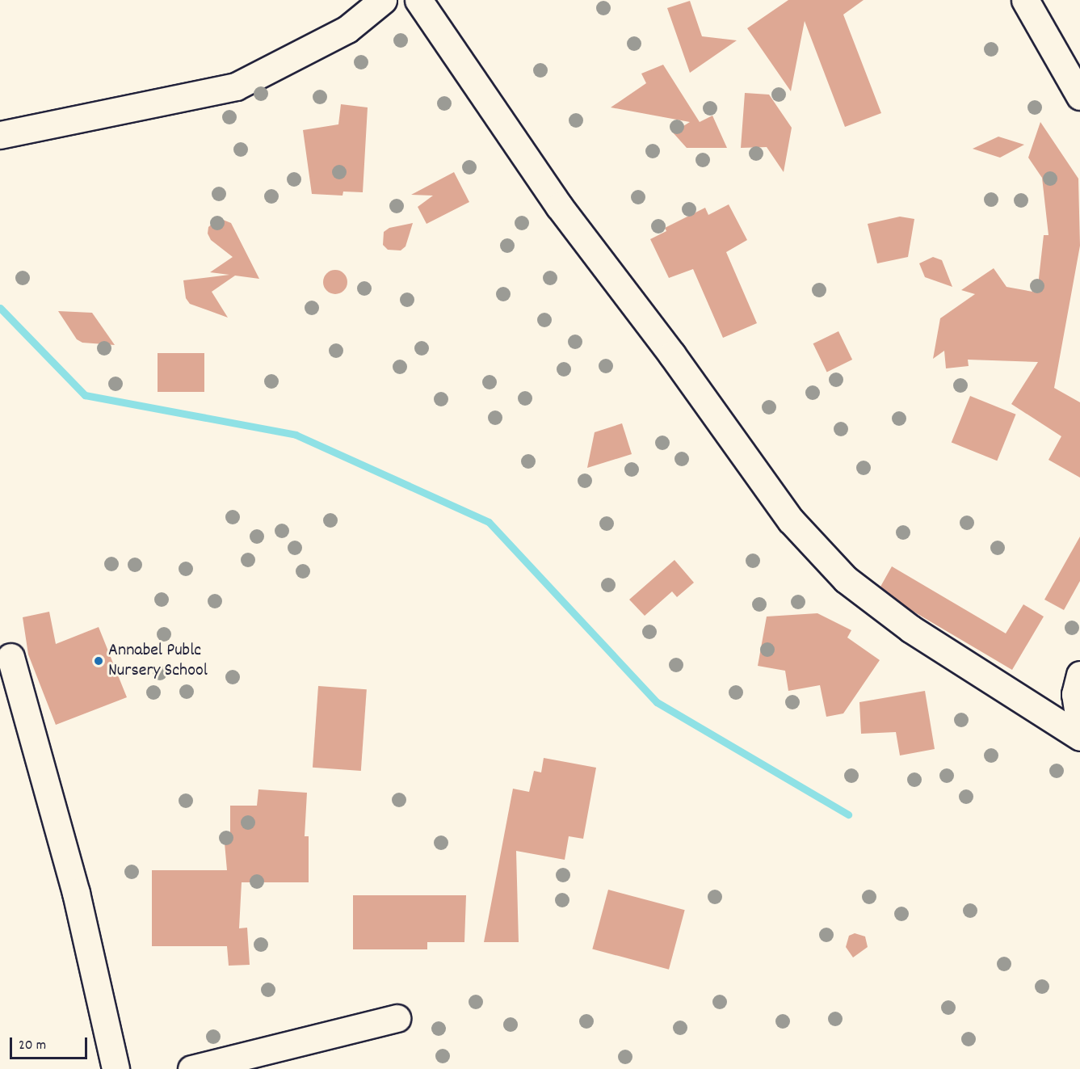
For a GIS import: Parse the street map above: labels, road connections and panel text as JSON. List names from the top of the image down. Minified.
{"places":["Annabel Publc Nursery School"],"scale_bar":"20 m"}
